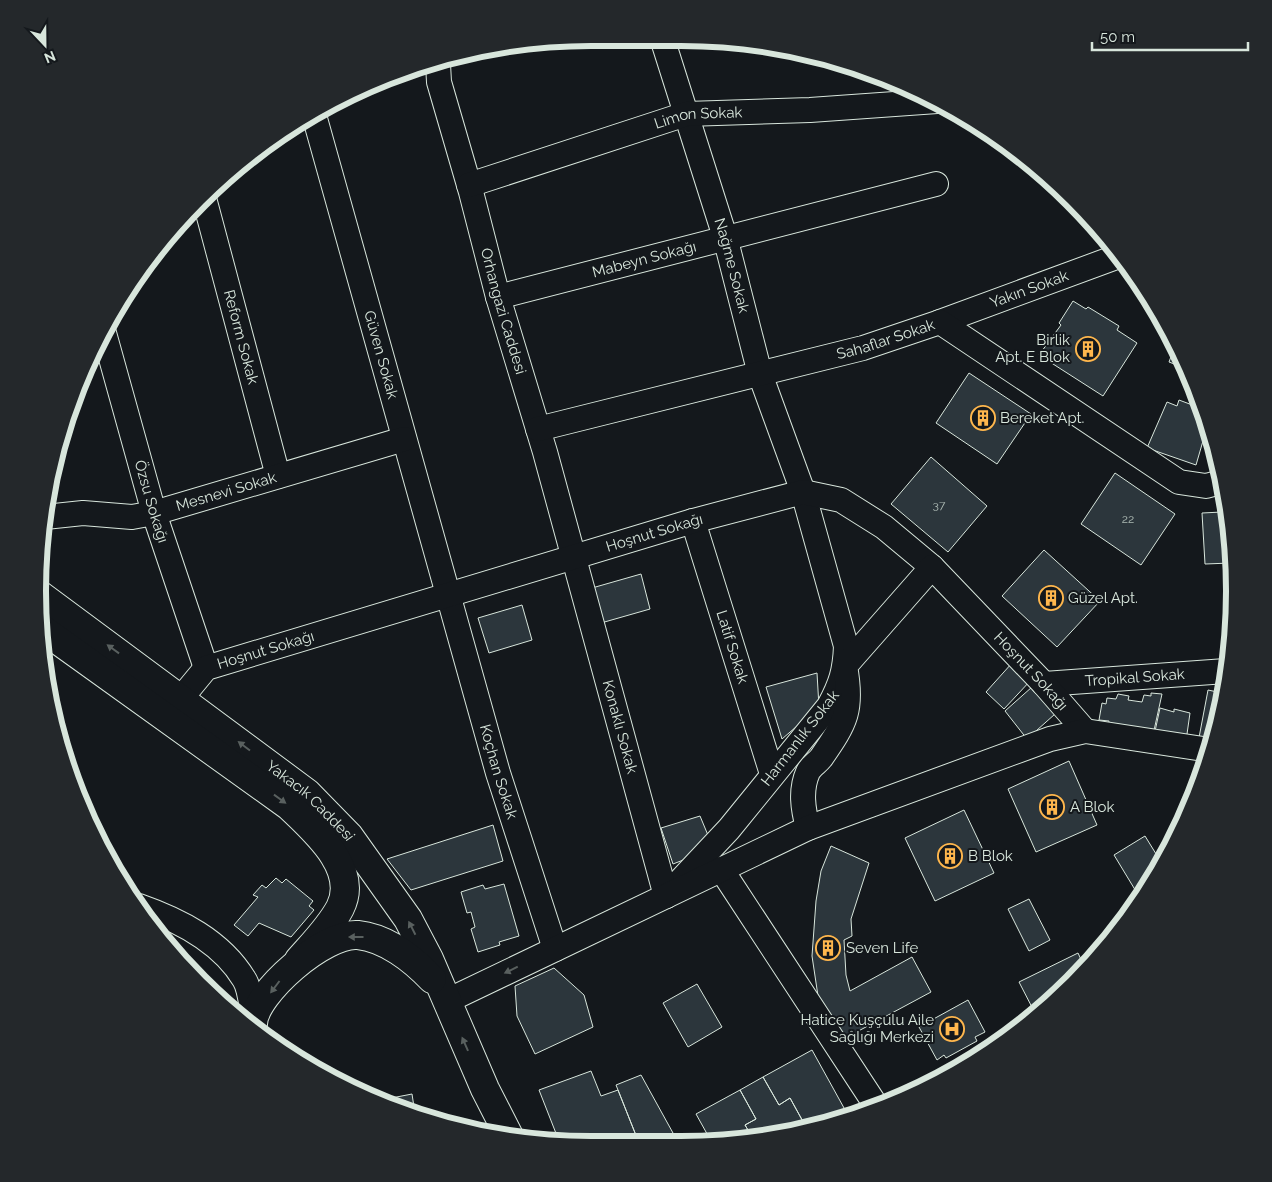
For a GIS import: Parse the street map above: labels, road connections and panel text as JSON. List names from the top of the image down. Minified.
{"streets":{"main road":["Yakacık Caddesi"],"street":["Limon Sokak","Mabeyn Sokağı","Nağme Sokak","Yakın Sokak","Orhangazi Caddesi","Reform Sokak","Sahaflar Sokak","Güven Sokak","Mesnevi Sokak","Özsu Sokağı","Hoşnut Sokağı","Latif Sokak","Tropikal Sokak","Konaklı Sokak","Harmanlık Sokak","Koçhan Sokak"]},"crossings":[["Limon Sokak","Nağme Sokak"],["Limon Sokak","Orhangazi Caddesi"],["Mabeyn Sokağı","Nağme Sokak"],["Mabeyn Sokağı","Orhangazi Caddesi"],["Nağme Sokak","Sahaflar Sokak"],["Nağme Sokak","Hoşnut Sokağı"],["Nağme Sokak","Harmanlık Sokak"],["Yakın Sokak","Sahaflar Sokak"],["Orhangazi Caddesi","Sahaflar Sokak"],["Orhangazi Caddesi","Hoşnut Sokağı"],["Orhangazi Caddesi","Konaklı Sokak"],["Reform Sokak","Mesnevi Sokak"],["Güven Sokak","Mesnevi Sokak"],["Güven Sokak","Hoşnut Sokağı"],["Güven Sokak","Koçhan Sokak"],["Mesnevi Sokak","Özsu Sokağı"],["Özsu Sokağı","Hoşnut Sokağı"],["Hoşnut Sokağı","Latif Sokak"],["Hoşnut Sokağı","Tropikal Sokak"],["Hoşnut Sokağı","Konaklı Sokak"],["Hoşnut Sokağı","Harmanlık Sokak"],["Hoşnut Sokağı","Koçhan Sokak"],["Hoşnut Sokağı","Yakacık Caddesi"],["Latif Sokak","Harmanlık Sokak"],["Konaklı Sokak","Harmanlık Sokak"]],"places":{"building":["Birlik Apt. E Blok","Bereket Apt.","Güzel Apt.","A Blok","B Blok","Seven Life"],"hospital":["Hatice Kuşçulu Aile Sağlığı Merkezi"]},"house_numbers":["37","22"],"scale_bar":"50 m","north":"bottom"}
